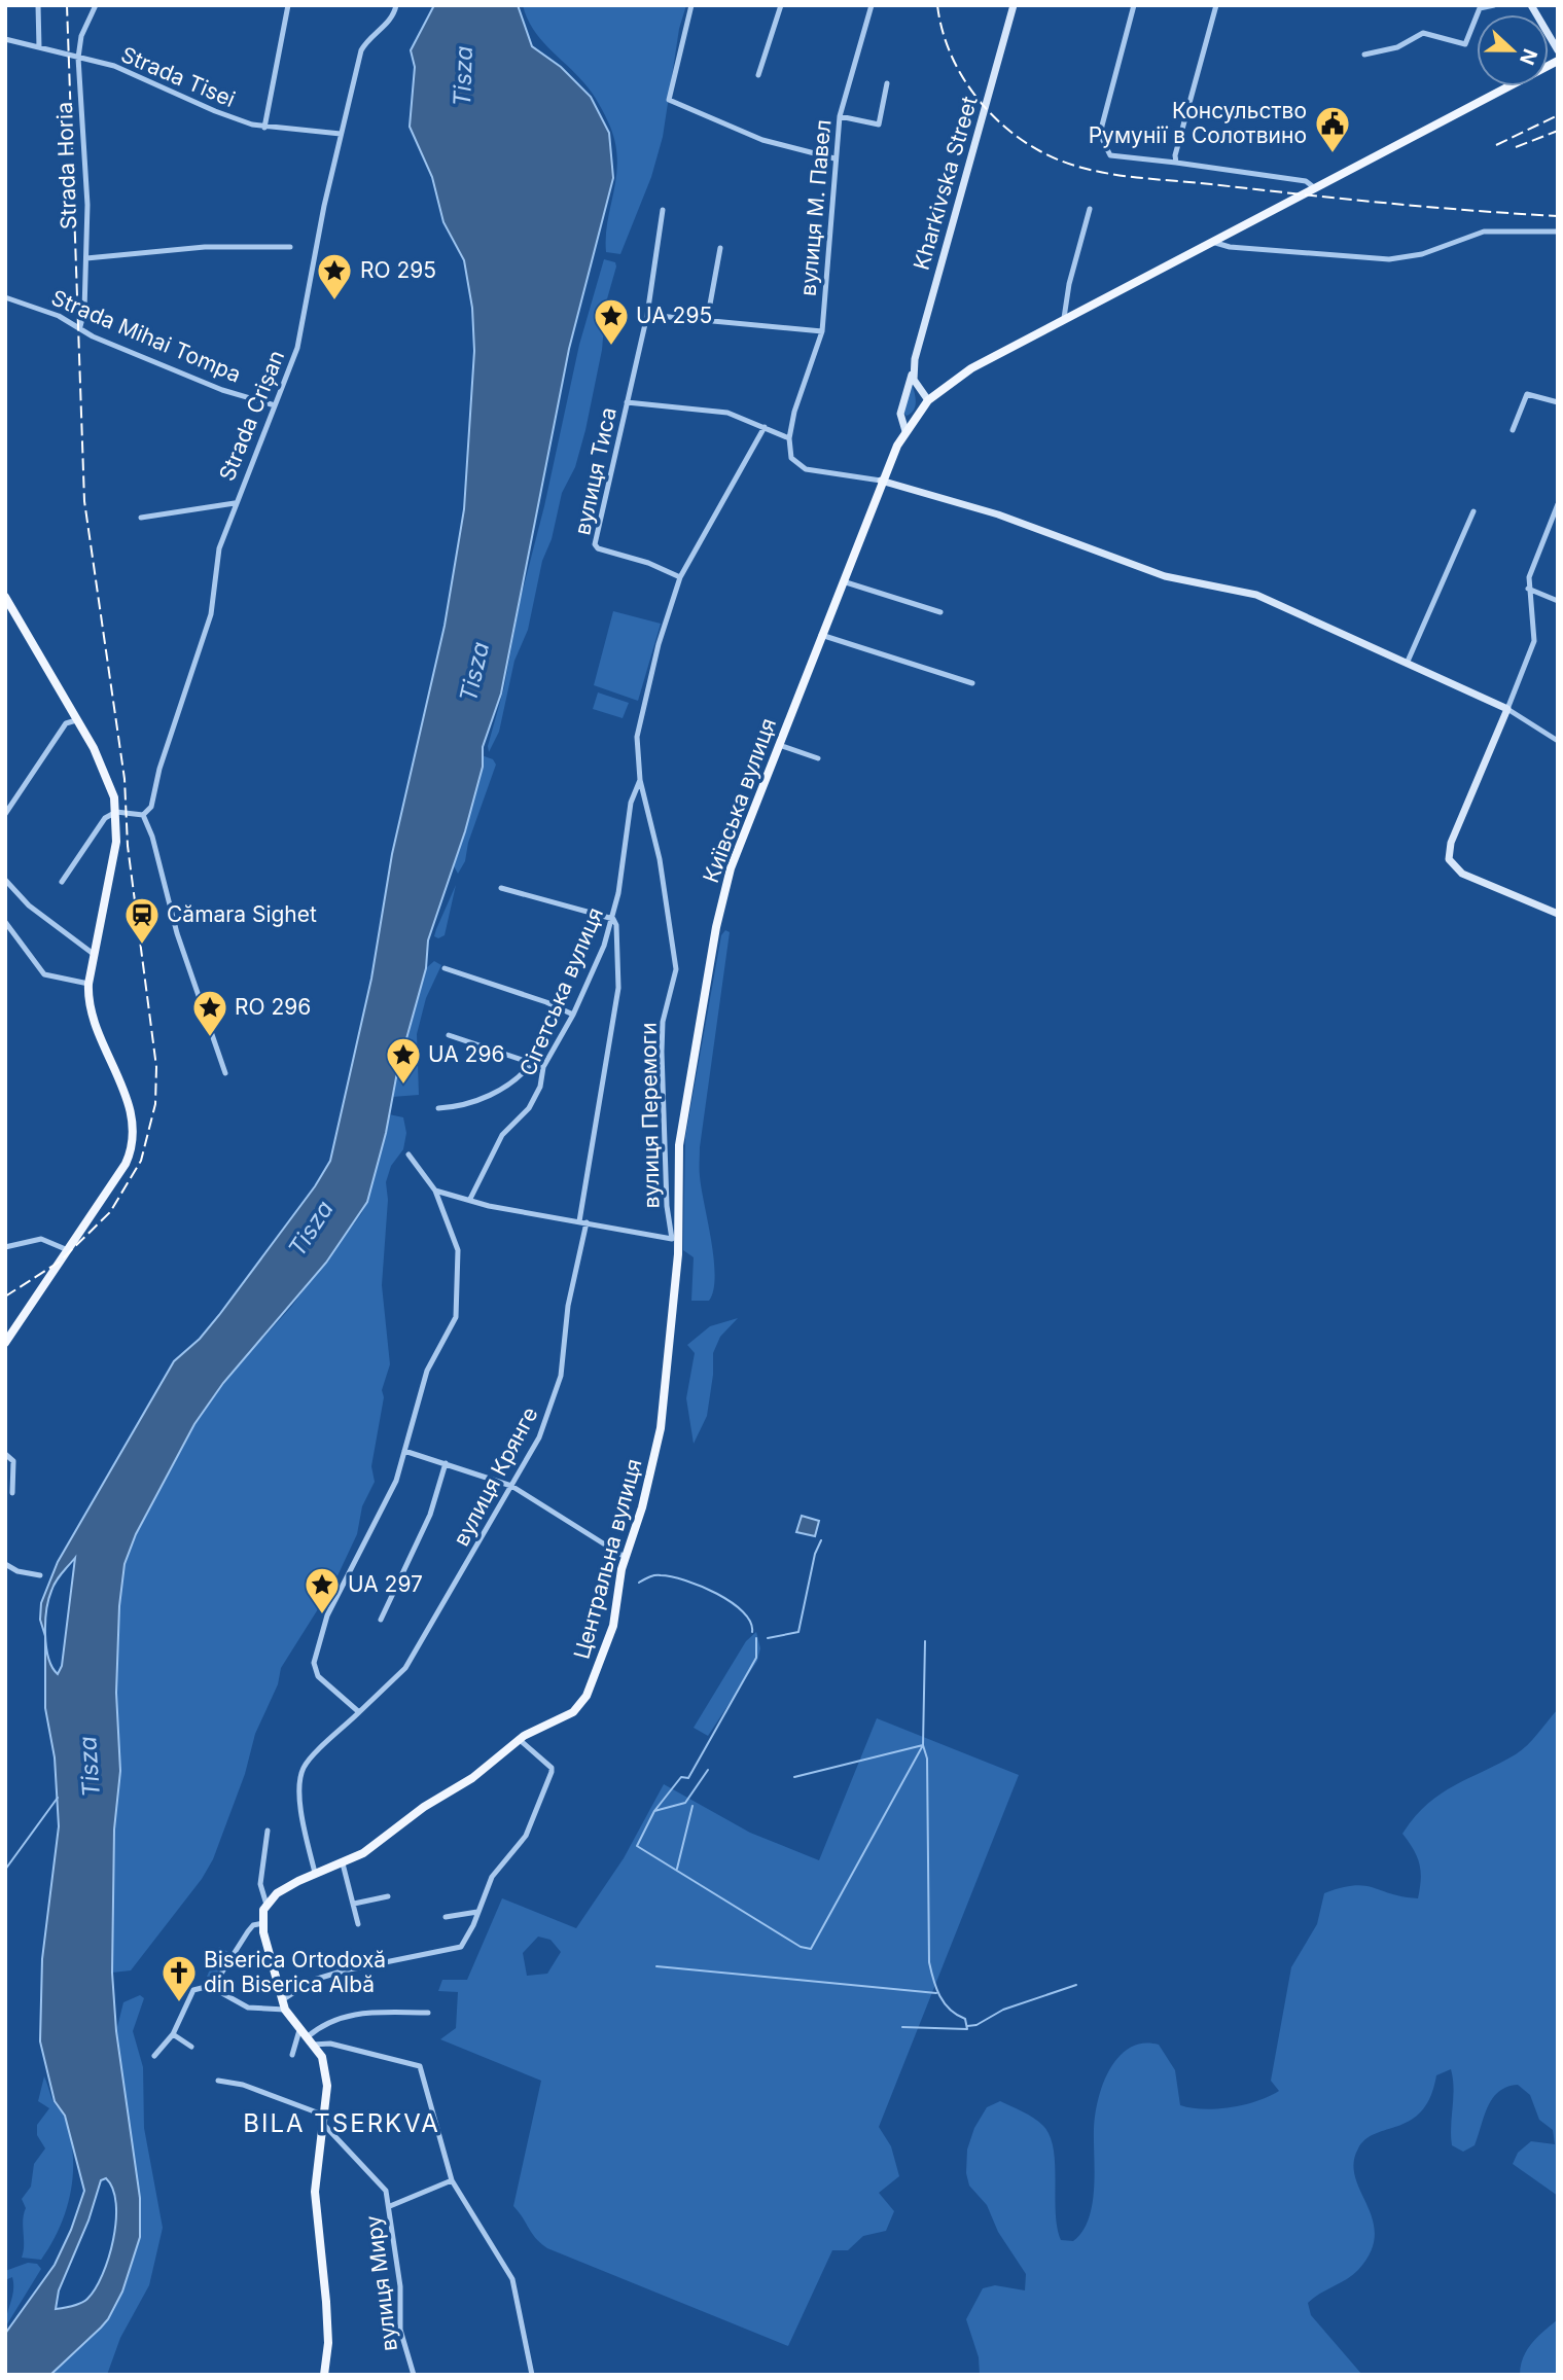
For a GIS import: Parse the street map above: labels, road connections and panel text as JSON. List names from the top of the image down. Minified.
{"streets":{"main road":["Київська вулиця","Центральна вулиця"],"street":["Strada Tisei","Strada Horia","Kharkivska Street","вулиця М. Павел","Strada Mihai Tompa","Strada Crișan","вулиця Тиса","Сігетська вулиця","вулиця Перемоги","вулиця Крянге","вулиця Миру"]},"crossings":[["Strada Tisei","Strada Horia"],["Strada Tisei","Strada Crișan"],["Strada Horia","Strada Mihai Tompa"],["Kharkivska Street","Київська вулиця"],["Strada Mihai Tompa","Strada Crișan"],["Київська вулиця","вулиця Перемоги"],["Київська вулиця","Центральна вулиця"],["Сігетська вулиця","вулиця Перемоги"],["Сігетська вулиця","вулиця Крянге"],["вулиця Перемоги","Центральна вулиця"],["вулиця Крянге","Центральна вулиця"]],"districts":["BILA TSERKVA"],"water":["Tisza"],"places":{"public building":["Консульство Румунії в Солотвино"],"place":["RO 295","UA 295","RO 296","UA 296","UA 297"],"station":["Cămara Sighet"],"church":["Biserica Ortodoxă din Biserica Albă"]},"north":"right"}
